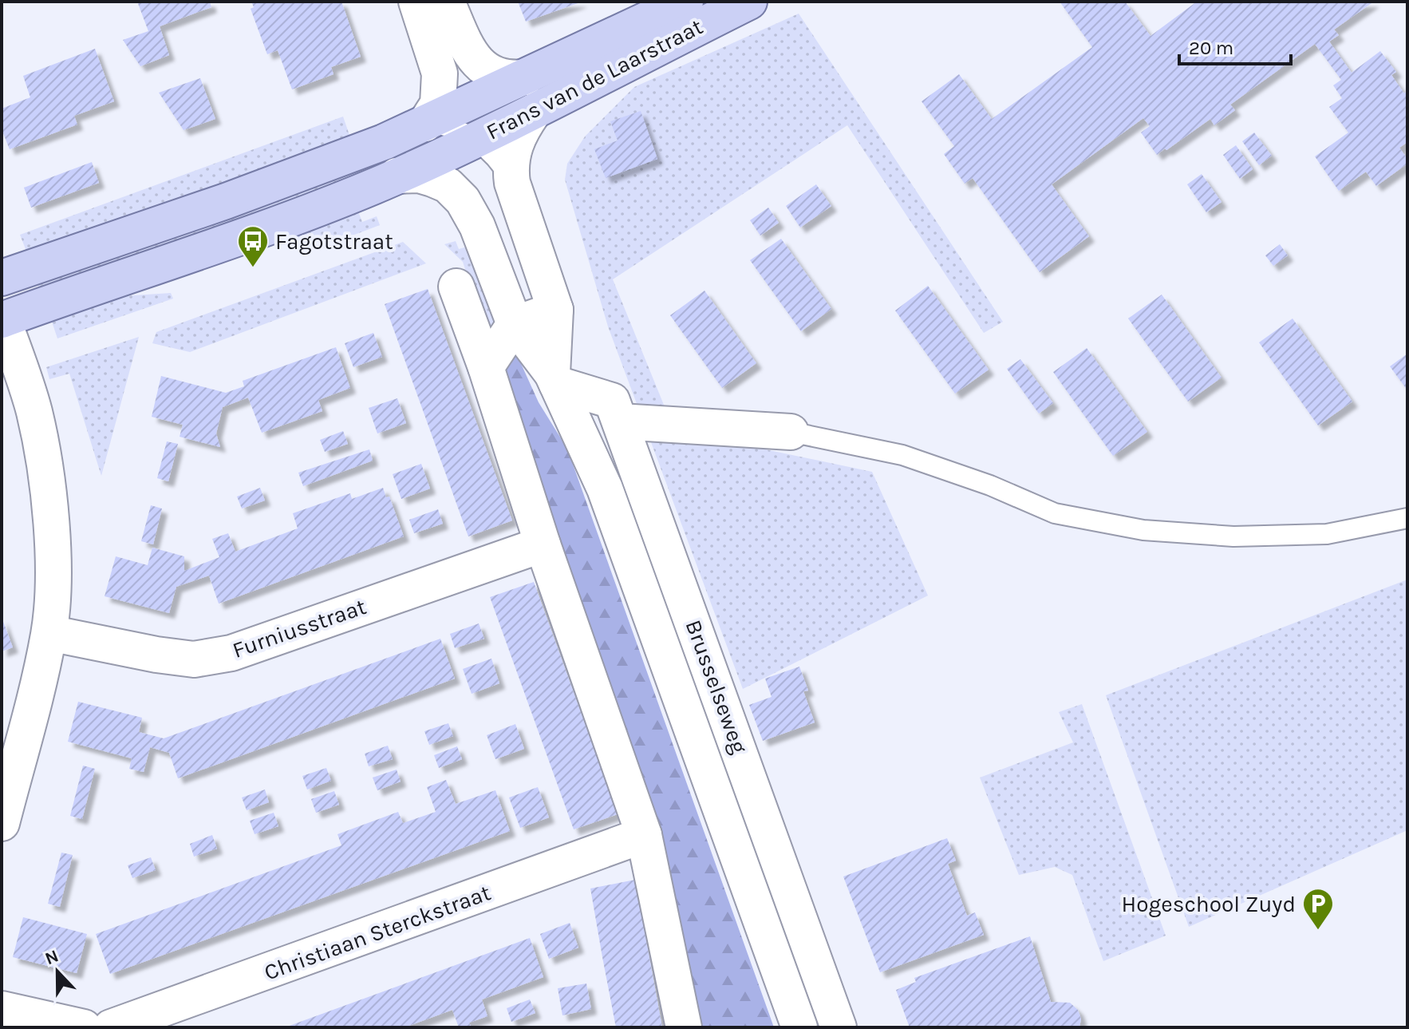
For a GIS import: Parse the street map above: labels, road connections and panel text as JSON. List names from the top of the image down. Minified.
{"streets":{"main road":["Frans van de Laarstraat"],"street":["Furniusstraat","Brusselseweg","Christiaan Sterckstraat"]},"crossings":[["Frans van de Laarstraat","Brusselseweg"]],"places":{"bus stop":["Fagotstraat"],"parking":["Hogeschool Zuyd"]},"scale_bar":"20 m","north":"top"}
